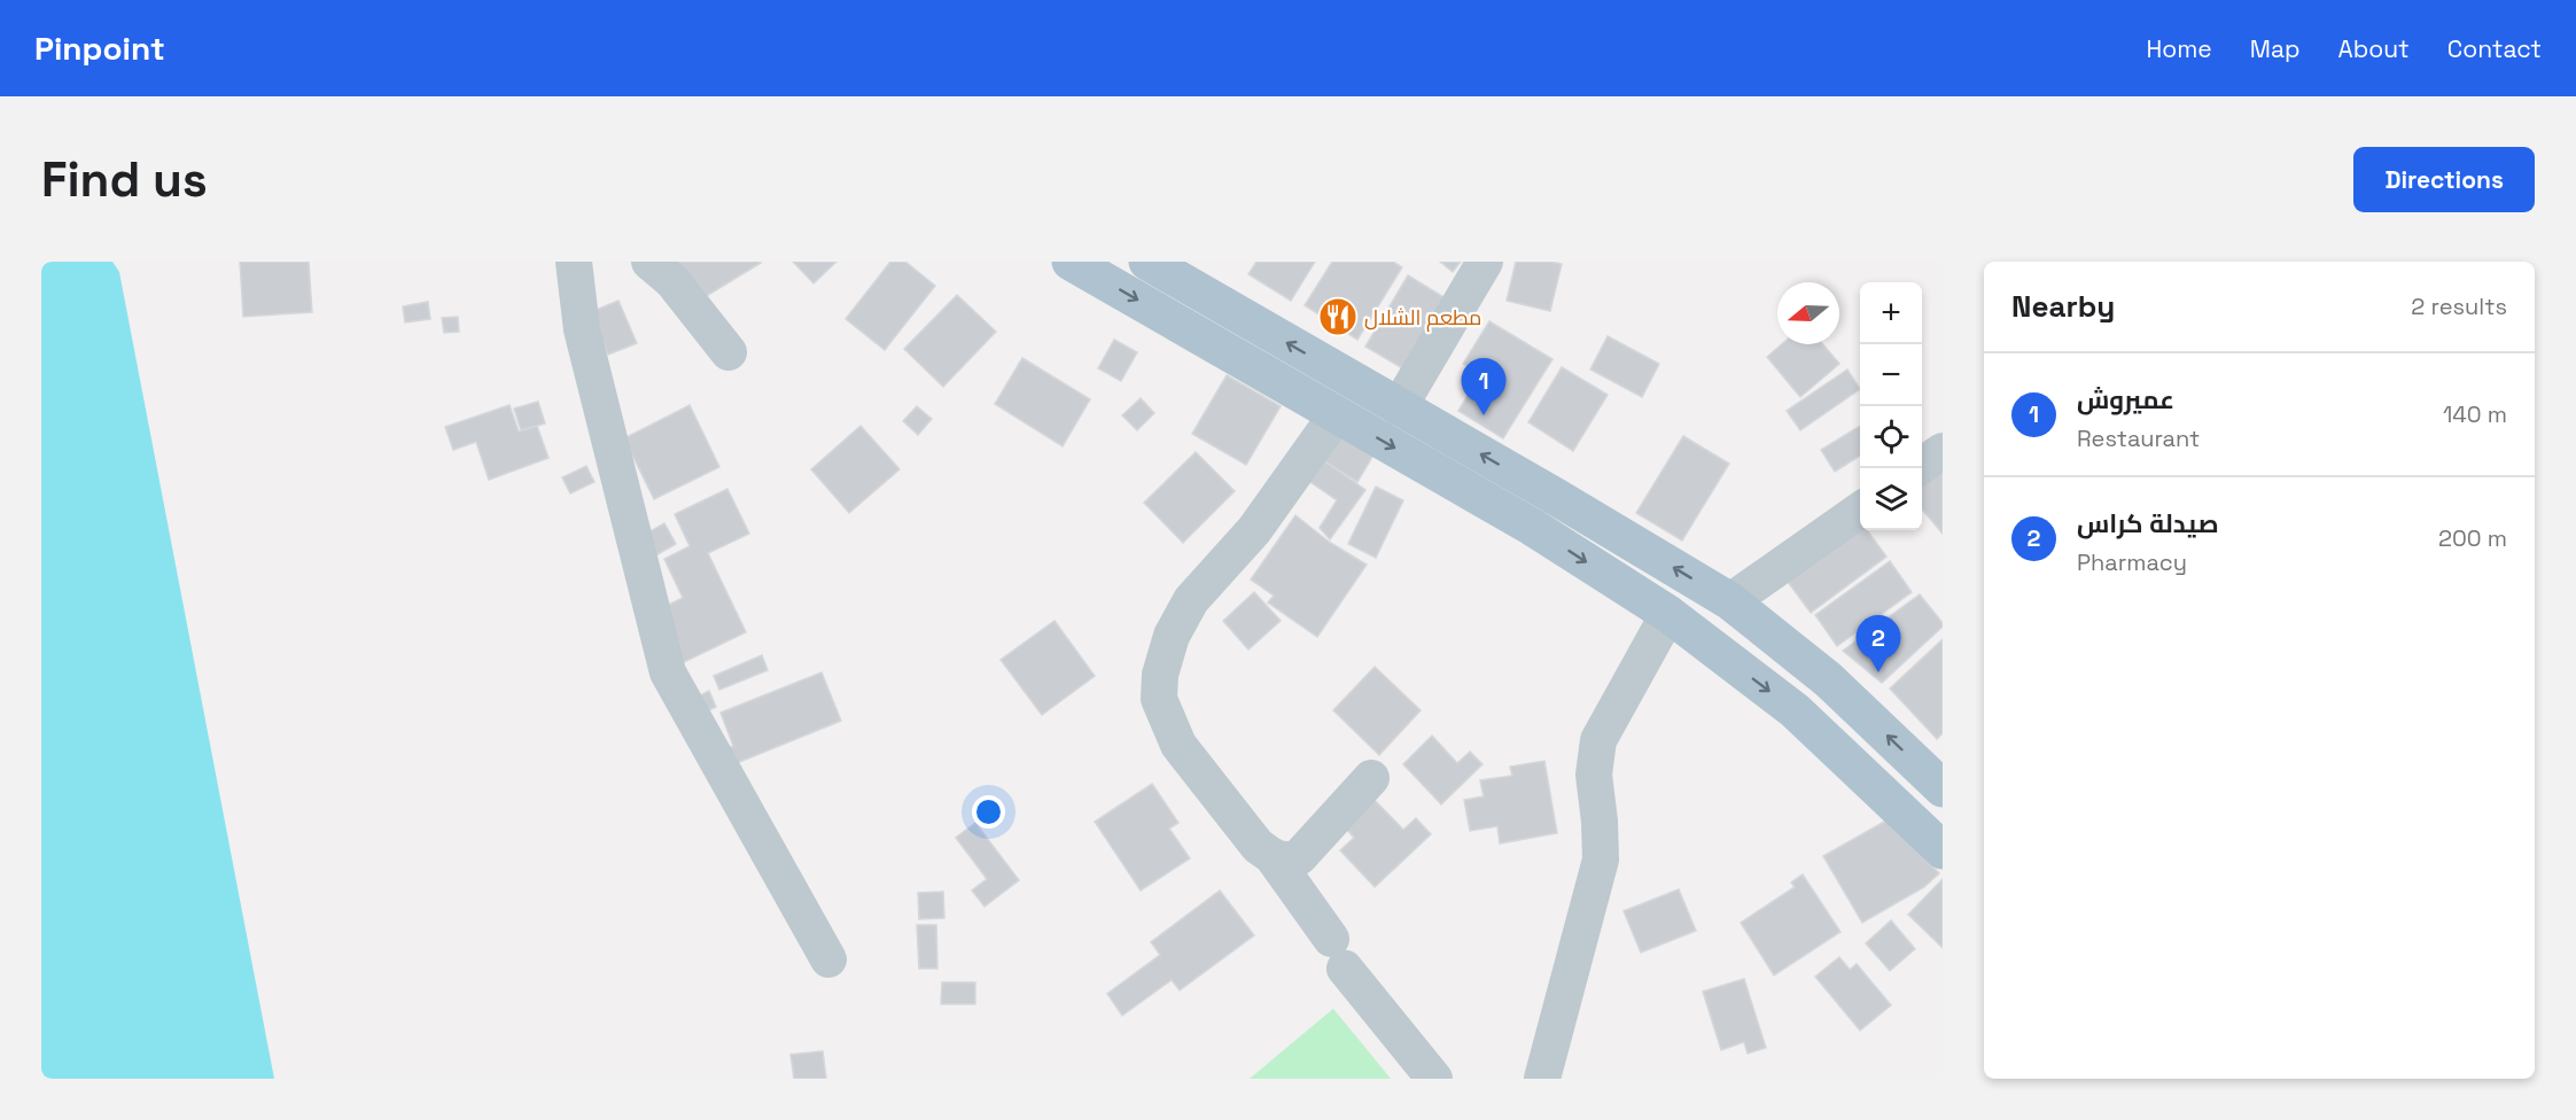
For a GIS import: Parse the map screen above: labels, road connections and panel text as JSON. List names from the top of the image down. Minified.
{"places":{"restaurant":["مطعم الشلال"]},"north":"left","page":{"header":"Pinpoint","nav":["Home","Map","About","Contact"],"buttons":"Directions","title":"Find us","heading":["Nearby","2 results"],"map_buttons":["+","−"],"list":[{"mark":"1","name":"عميروش","note":"Restaurant","value":"140 m"},{"mark":"2","name":"صيدلة كراس","note":"Pharmacy","value":"200 m"}],"pins":["1","2"]}}
